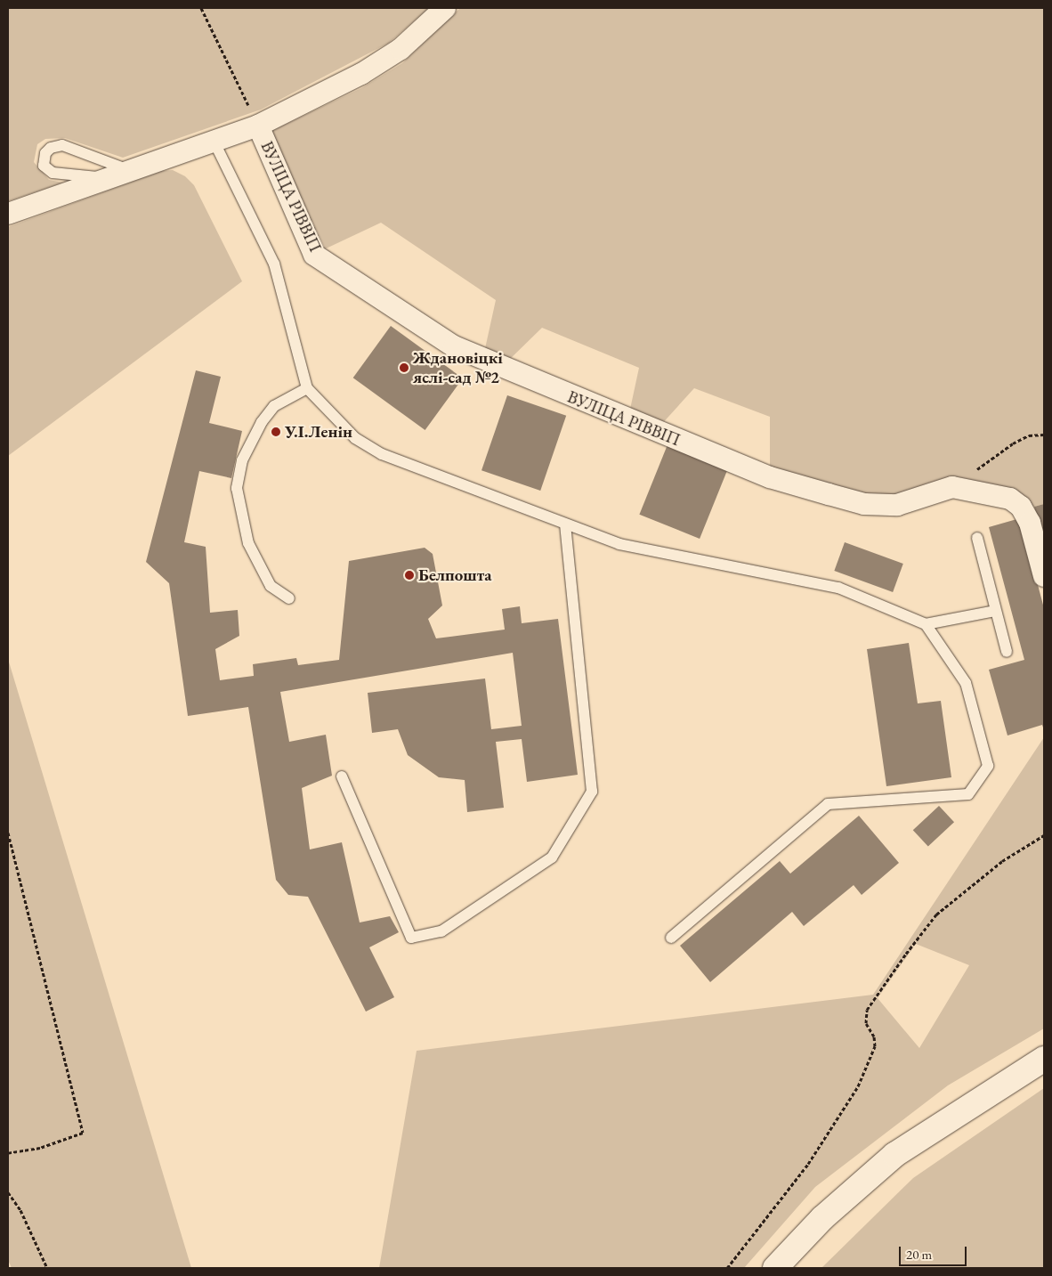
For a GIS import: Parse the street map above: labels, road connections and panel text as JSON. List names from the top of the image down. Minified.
{"streets":{"street":["ВУЛІЦА РІВВІП"]},"places":["Ждановіцкі яслі-сад №2","У.І.Ленін","Белпошта"],"scale_bar":"20 m"}
